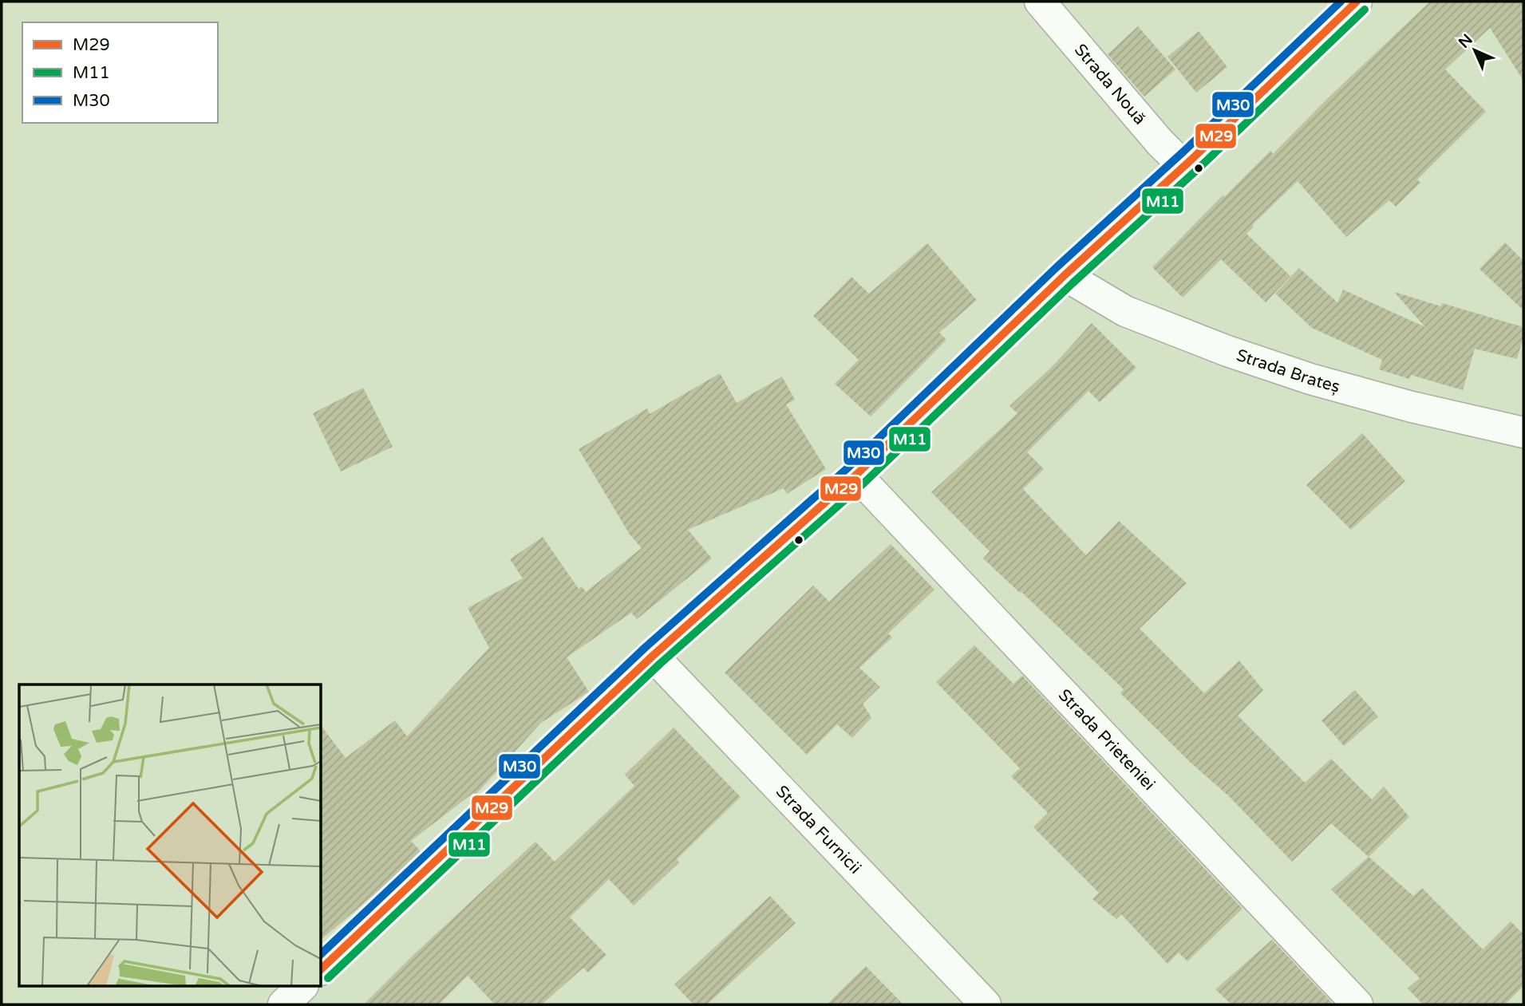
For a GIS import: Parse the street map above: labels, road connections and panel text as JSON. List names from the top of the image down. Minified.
{"streets":{"street":["Strada Nouă","Strada Brateș","Strada Prieteniei","Strada Furnicii"]},"lines":["transit line M29","transit line M30","transit line M11"],"legend":["M29","M11","M30"],"north":"top left"}
